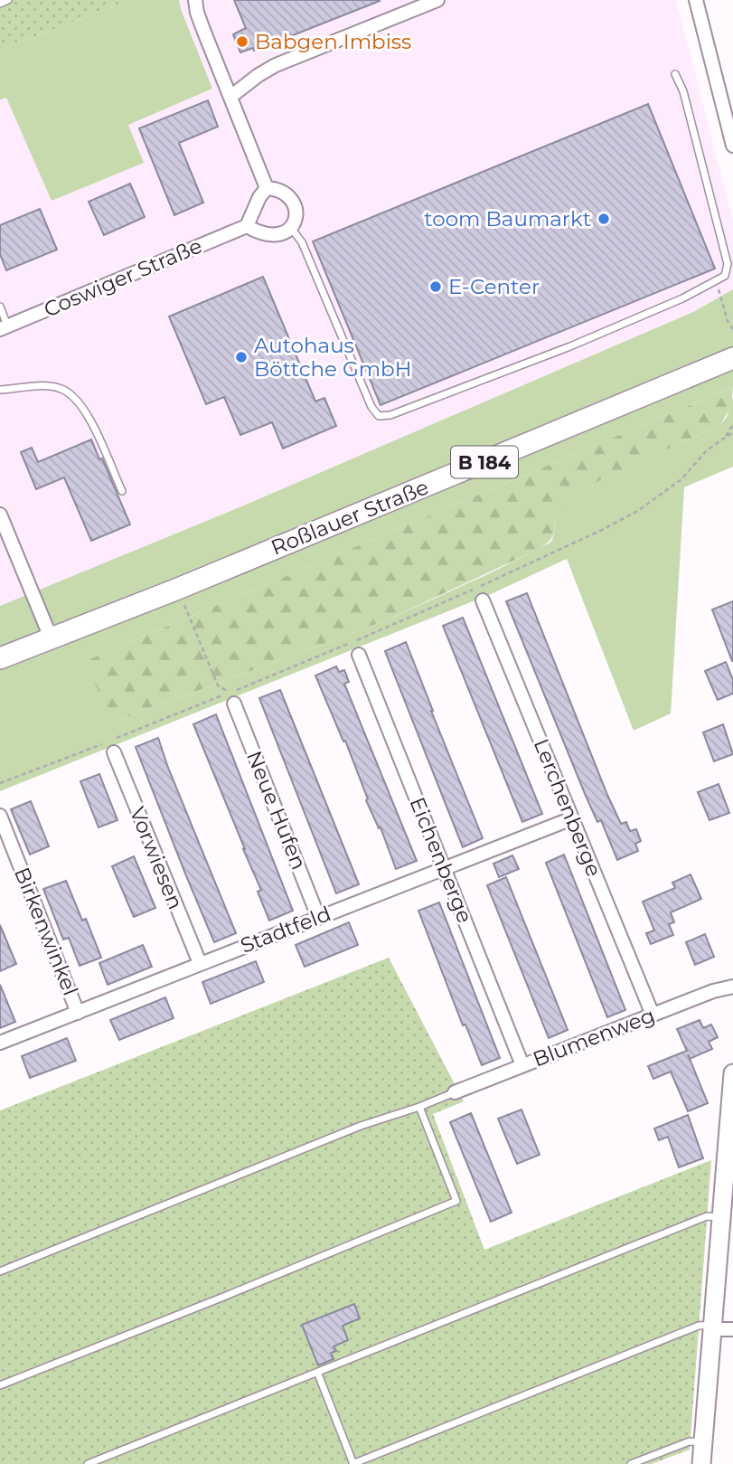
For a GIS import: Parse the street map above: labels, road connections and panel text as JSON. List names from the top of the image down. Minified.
{"streets":{"main road":["B 184","Roßlauer Straße"],"street":["Coswiger Straße","Lerchenberge","Neue Hufen","Vorwiesen","Eichenberge","Stadtfeld","Birkenwinkel","Blumenweg"]},"crossings":[["Lerchenberge","Stadtfeld"],["Lerchenberge","Blumenweg"],["Neue Hufen","Stadtfeld"],["Vorwiesen","Stadtfeld"],["Eichenberge","Stadtfeld"],["Eichenberge","Blumenweg"],["Stadtfeld","Birkenwinkel"]],"places":["Babgen Imbiss","toom Baumarkt","E-Center","Autohaus Böttche GmbH"]}
